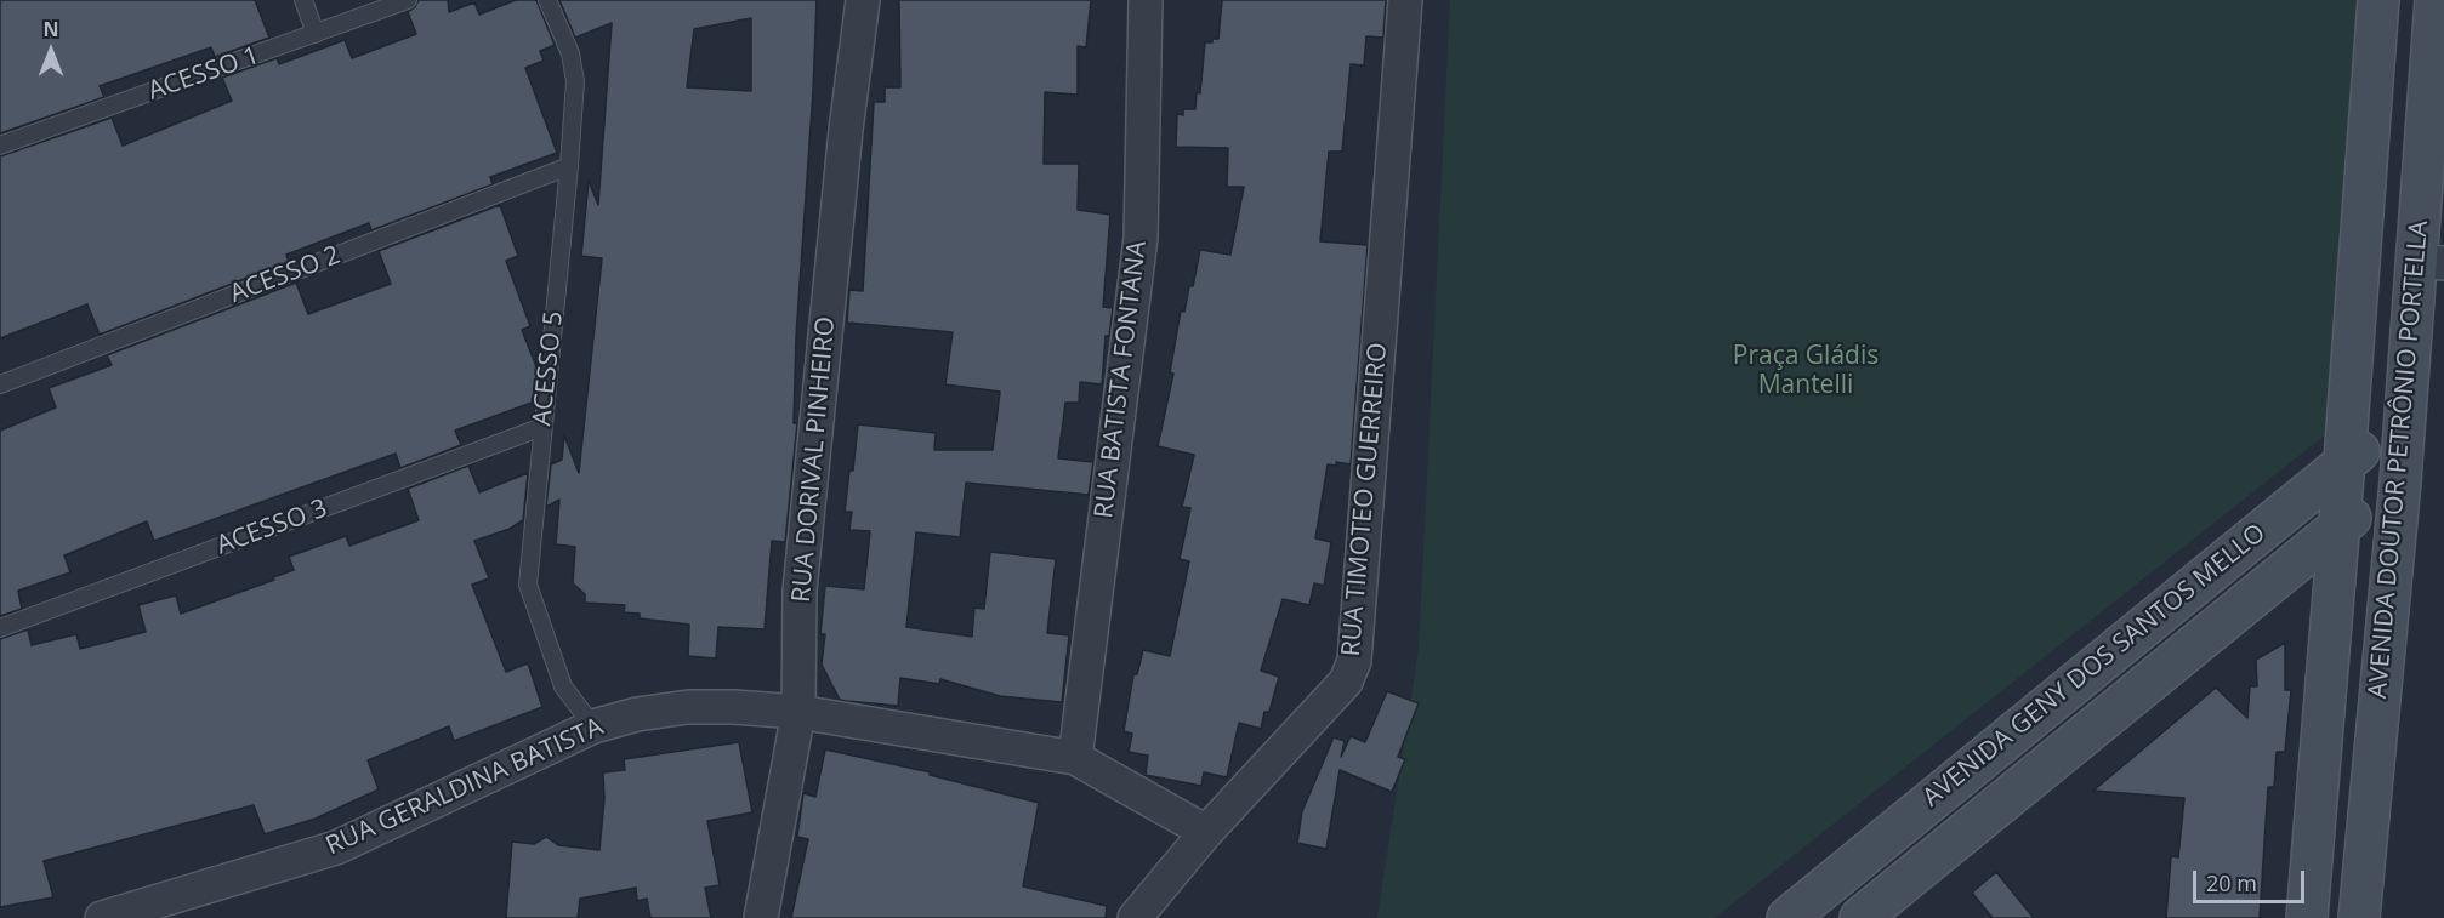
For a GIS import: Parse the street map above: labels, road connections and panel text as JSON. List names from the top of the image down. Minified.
{"streets":{"street":["RUA BATISTA FONTANA","RUA DORIVAL PINHEIRO","AVENIDA DOUTOR PETRÔNIO PORTELLA","RUA TIMOTEO GUERREIRO","AVENIDA GENY DOS SANTOS MELLO","RUA GERALDINA BATISTA"],"lane":["ACESSO 1","ACESSO 2","ACESSO 5","ACESSO 3"]},"crossings":[["ACESSO 2","ACESSO 5"],["ACESSO 5","ACESSO 3"],["ACESSO 5","RUA GERALDINA BATISTA"],["RUA BATISTA FONTANA","RUA GERALDINA BATISTA"],["RUA DORIVAL PINHEIRO","RUA GERALDINA BATISTA"],["AVENIDA DOUTOR PETRÔNIO PORTELLA","AVENIDA GENY DOS SANTOS MELLO"],["RUA TIMOTEO GUERREIRO","RUA GERALDINA BATISTA"]],"parks":["Praça Gládis Mantelli"],"scale_bar":"20 m","north":"top"}
